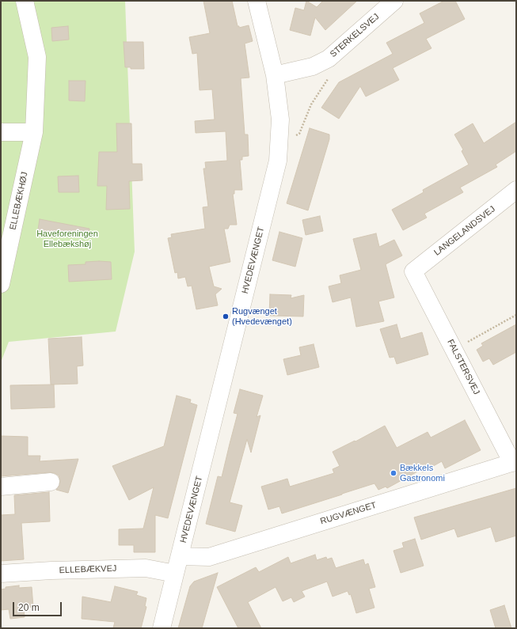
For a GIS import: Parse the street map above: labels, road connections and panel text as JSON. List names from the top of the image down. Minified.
{"streets":{"street":["STERKELSVEJ","ELLEBÆKHØJ","LANGELANDSVEJ","HVEDEVÆNGET","FALSTERSVEJ","RUGVÆNGET","ELLEBÆKVEJ"]},"crossings":[["STERKELSVEJ","HVEDEVÆNGET"],["LANGELANDSVEJ","FALSTERSVEJ"],["HVEDEVÆNGET","RUGVÆNGET"],["HVEDEVÆNGET","ELLEBÆKVEJ"],["FALSTERSVEJ","RUGVÆNGET"]],"parks":["Haveforeningen Ellebækshøj"],"places":["Rugvænget (Hvedevænget)","Bækkels Gastronomi"],"scale_bar":"20 m"}
